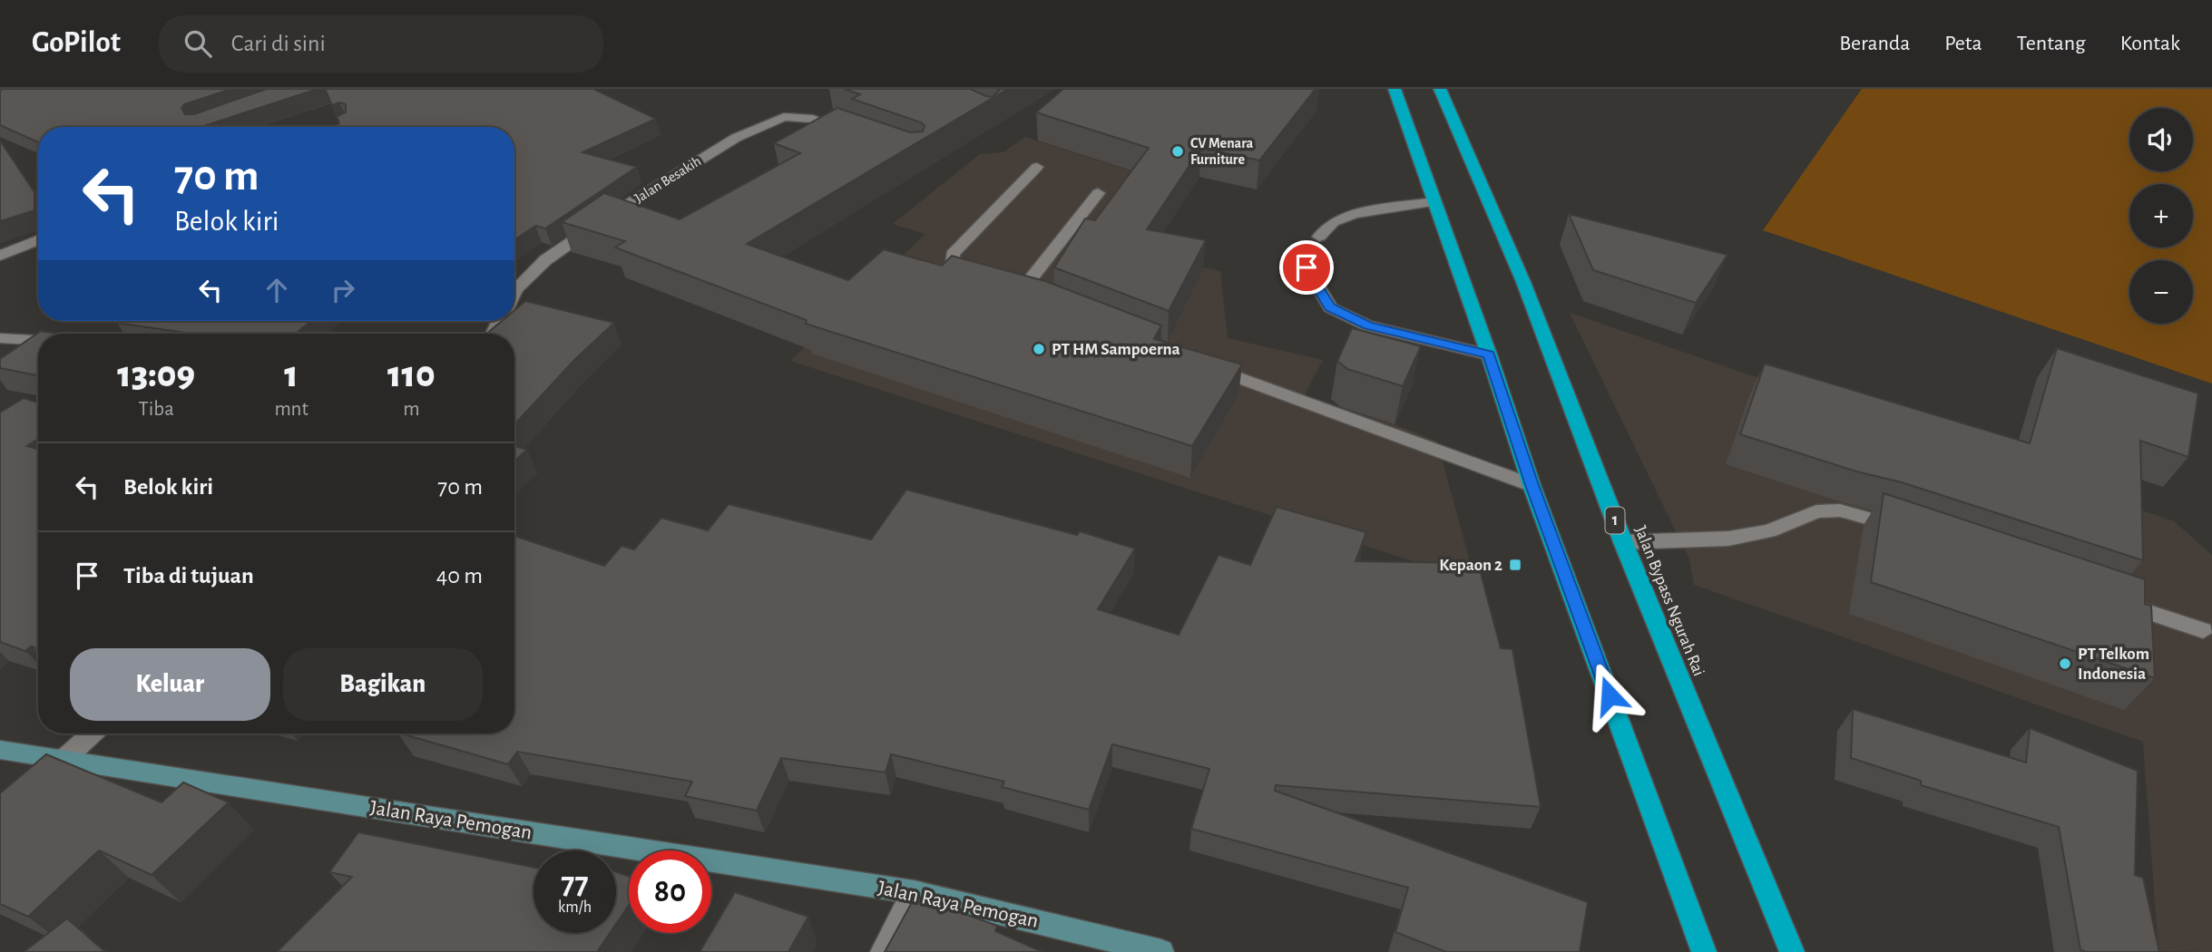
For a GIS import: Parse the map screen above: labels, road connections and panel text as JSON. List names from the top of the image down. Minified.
{"streets":{"highway":["1","Jalan Bypass Ngurah Rai"],"street":["Jalan Besakih","Jalan Raya Pemogan"]},"places":{"other":["CV Menara Furniture","PT HM Sampoerna","PT Telkom Indonesia"],"transit":["Kepaon 2"]},"page":{"header":"GoPilot","search":"Cari di sini","nav":["Beranda","Peta","Tentang","Kontak"],"map_buttons":["+","−"],"turn":["70 m","Belok kiri"],"eta":["13:09","Tiba","1","mnt","110","m"],"list":[{"name":"Belok kiri","value":"70 m"},{"name":"Tiba di tujuan","value":"40 m"}],"buttons":["Keluar","Bagikan"],"speed":"77 km/h","limit":"80"}}
